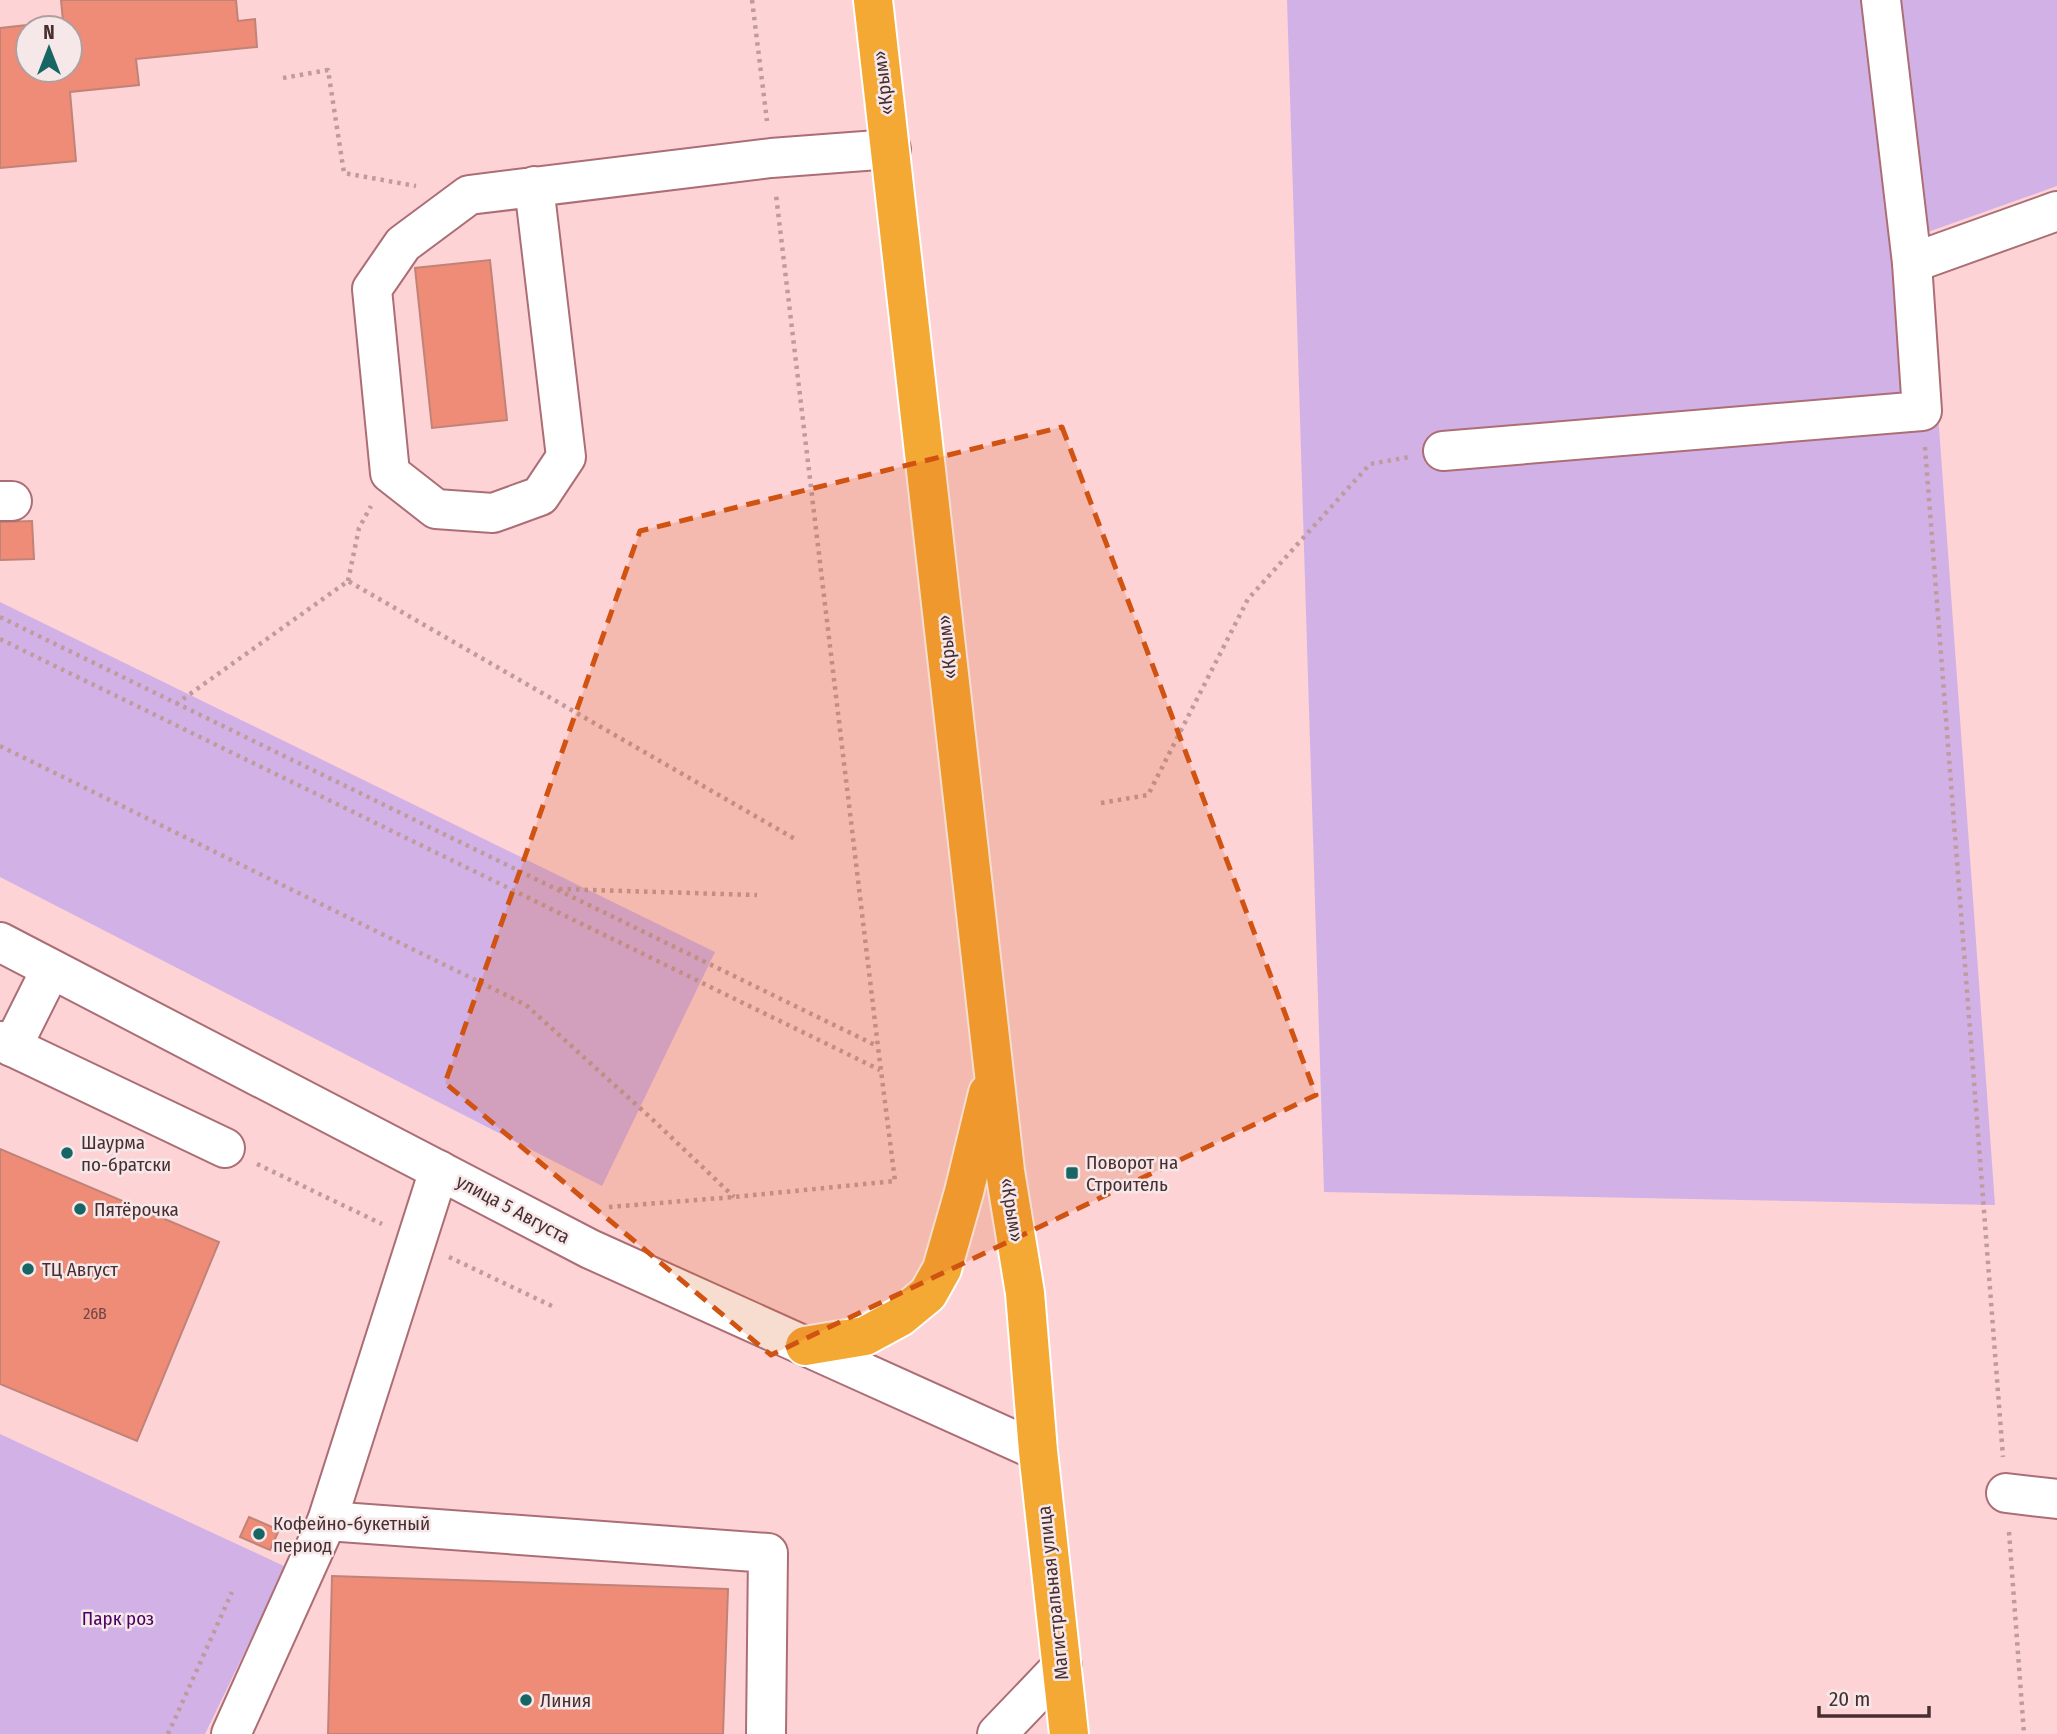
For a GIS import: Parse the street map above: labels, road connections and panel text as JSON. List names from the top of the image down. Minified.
{"streets":{"highway":["«Крым»","Магистральная улица"],"street":["улица 5 Августа"]},"crossings":[["«Крым»","улица 5 Августа"],["«Крым»","Магистральная улица"],["улица 5 Августа","Магистральная улица"]],"parks":["Парк роз"],"places":{"other":["Шаурма по-братски","Пятёрочка","ТЦ Август","Кофейно-букетный период","Линия"],"transit":["Поворот на Строитель"]},"house_numbers":["26В"],"scale_bar":"20 m","north":"top"}
